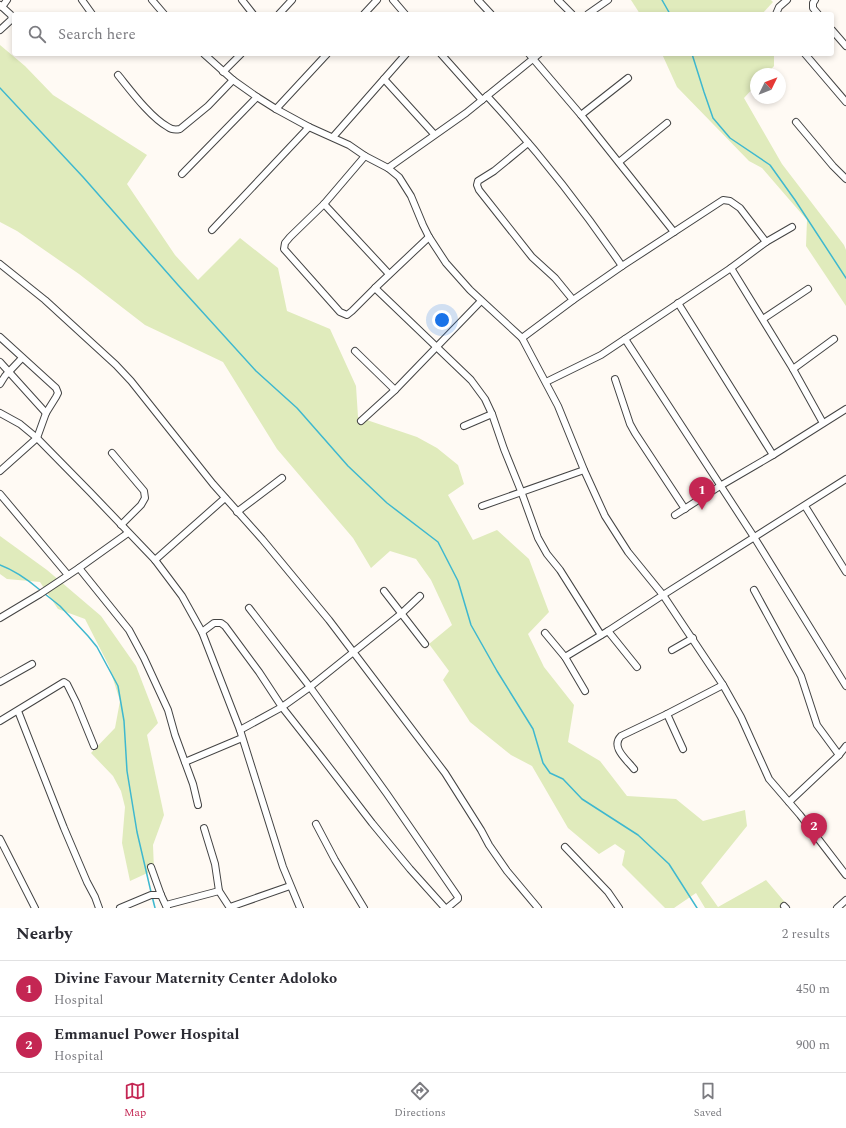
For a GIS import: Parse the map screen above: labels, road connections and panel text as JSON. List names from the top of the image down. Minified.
{"north":"top right","page":{"search":"Search here","pins":["1","2"],"heading":["Nearby","2 results"],"list":[{"mark":"1","name":"Divine Favour Maternity Center Adoloko","note":"Hospital","value":"450 m"},{"mark":"2","name":"Emmanuel Power Hospital","note":"Hospital","value":"900 m"}],"nav":["Map","Directions","Saved"]}}
